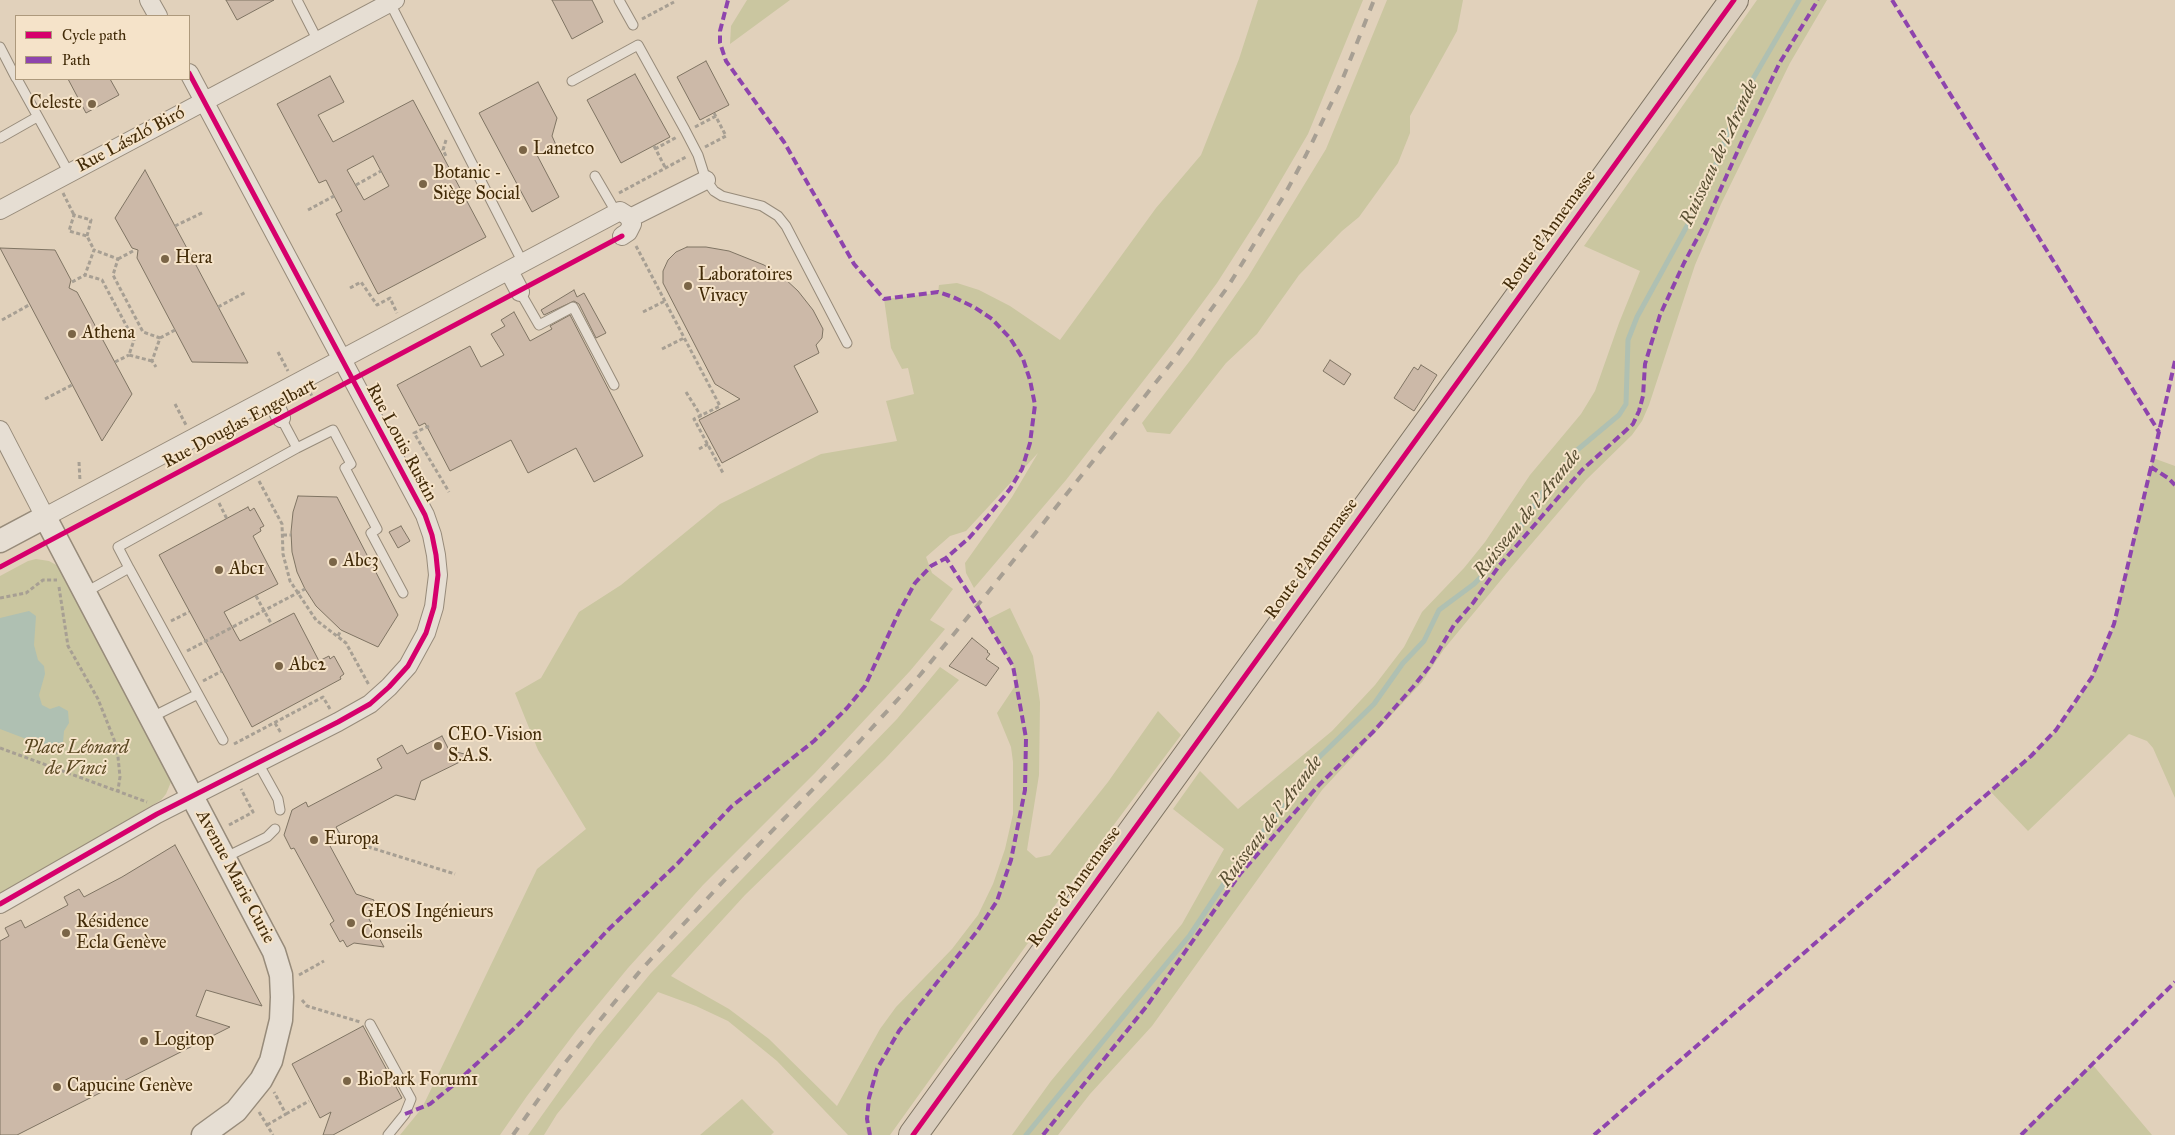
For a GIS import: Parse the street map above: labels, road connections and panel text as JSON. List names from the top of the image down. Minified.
{"streets":{"main road":["Route d'Annemasse"],"street":["Rue László Biró","Rue Douglas Engelbart","Rue Louis Rustin","Avenue Marie Curie"]},"crossings":[["Rue László Biró","Rue Louis Rustin"],["Rue Douglas Engelbart","Rue Louis Rustin"],["Rue Douglas Engelbart","Avenue Marie Curie"],["Rue Louis Rustin","Avenue Marie Curie"]],"water":["Ruisseau de l'Arande"],"parks":["Place Léonard de Vinci"],"places":["Celeste","Lanetco","Botanic - Siège Social","Hera","Laboratoires Vivacy","Athena","Abc3","Abc1","Abc2","CEO-Vision S.A.S.","Europa","GEOS Ingénieurs Conseils","Résidence Ecla Genève","Logitop","BioPark Forum1","Capucine Genève"],"legend":["Cycle path","Path"]}
